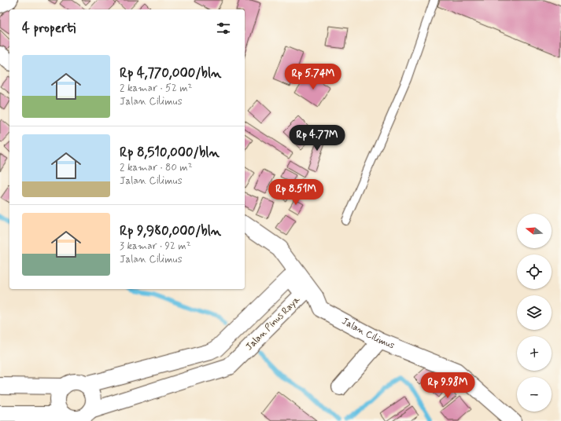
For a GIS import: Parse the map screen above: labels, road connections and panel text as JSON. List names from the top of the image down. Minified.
{"streets":{"street":["Jalan Pinus Raya","Jalan Cilimus"]},"north":"left","page":{"heading":"4 properti","list":[{"name":"Rp 4,770,000/bln","note":"2 kamar · 52 m² · Jalan Cilimus"},{"name":"Rp 8,510,000/bln","note":"2 kamar · 80 m² · Jalan Cilimus"},{"name":"Rp 9,980,000/bln","note":"3 kamar · 92 m² · Jalan Cilimus"}],"price":["Rp 5.74M","Rp 4.77M","Rp 8.51M","Rp 9.98M"],"map_buttons":["+","−"]}}
